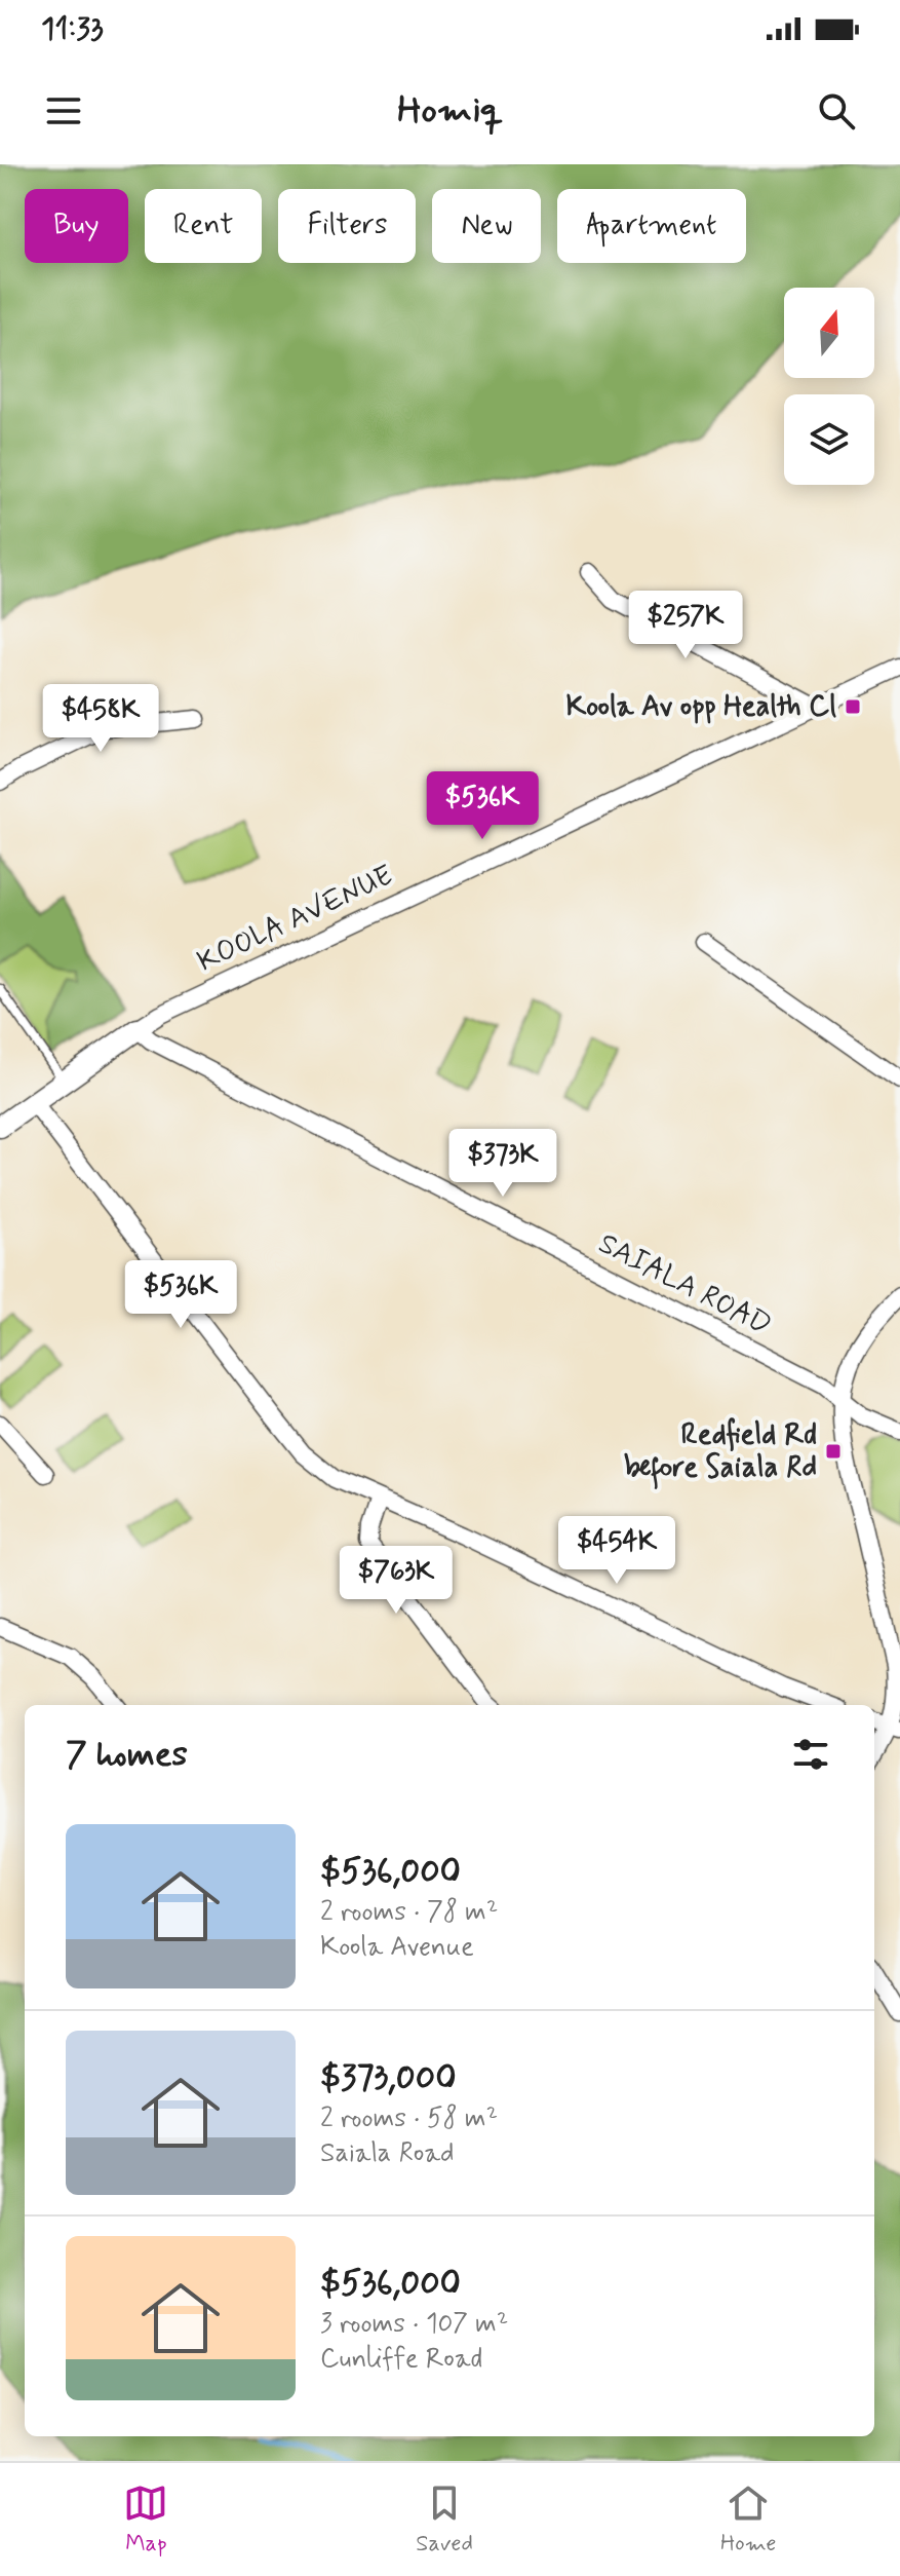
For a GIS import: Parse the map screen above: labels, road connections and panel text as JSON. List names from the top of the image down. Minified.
{"streets":{"street":["KOOLA AVENUE","SAIALA ROAD"]},"crossings":[["KOOLA AVENUE","SAIALA ROAD"]],"places":{"transit":["Koola Av opp Health Cl","Redfield Rd before Saiala Rd"]},"north":"top","page":{"status":"11:33","header":"Homiq","chip":["Buy","Rent","Filters","New","Apartment"],"price":["$257K","$458K","$536K","$373K","$536K","$454K","$763K"],"heading":"7 homes","list":[{"name":"$536,000","note":"2 rooms · 78 m² · Koola Avenue"},{"name":"$373,000","note":"2 rooms · 58 m² · Saiala Road"},{"name":"$536,000","note":"3 rooms · 107 m² · Cunliffe Road"}],"tabs":["Map","Saved","Home"]}}
